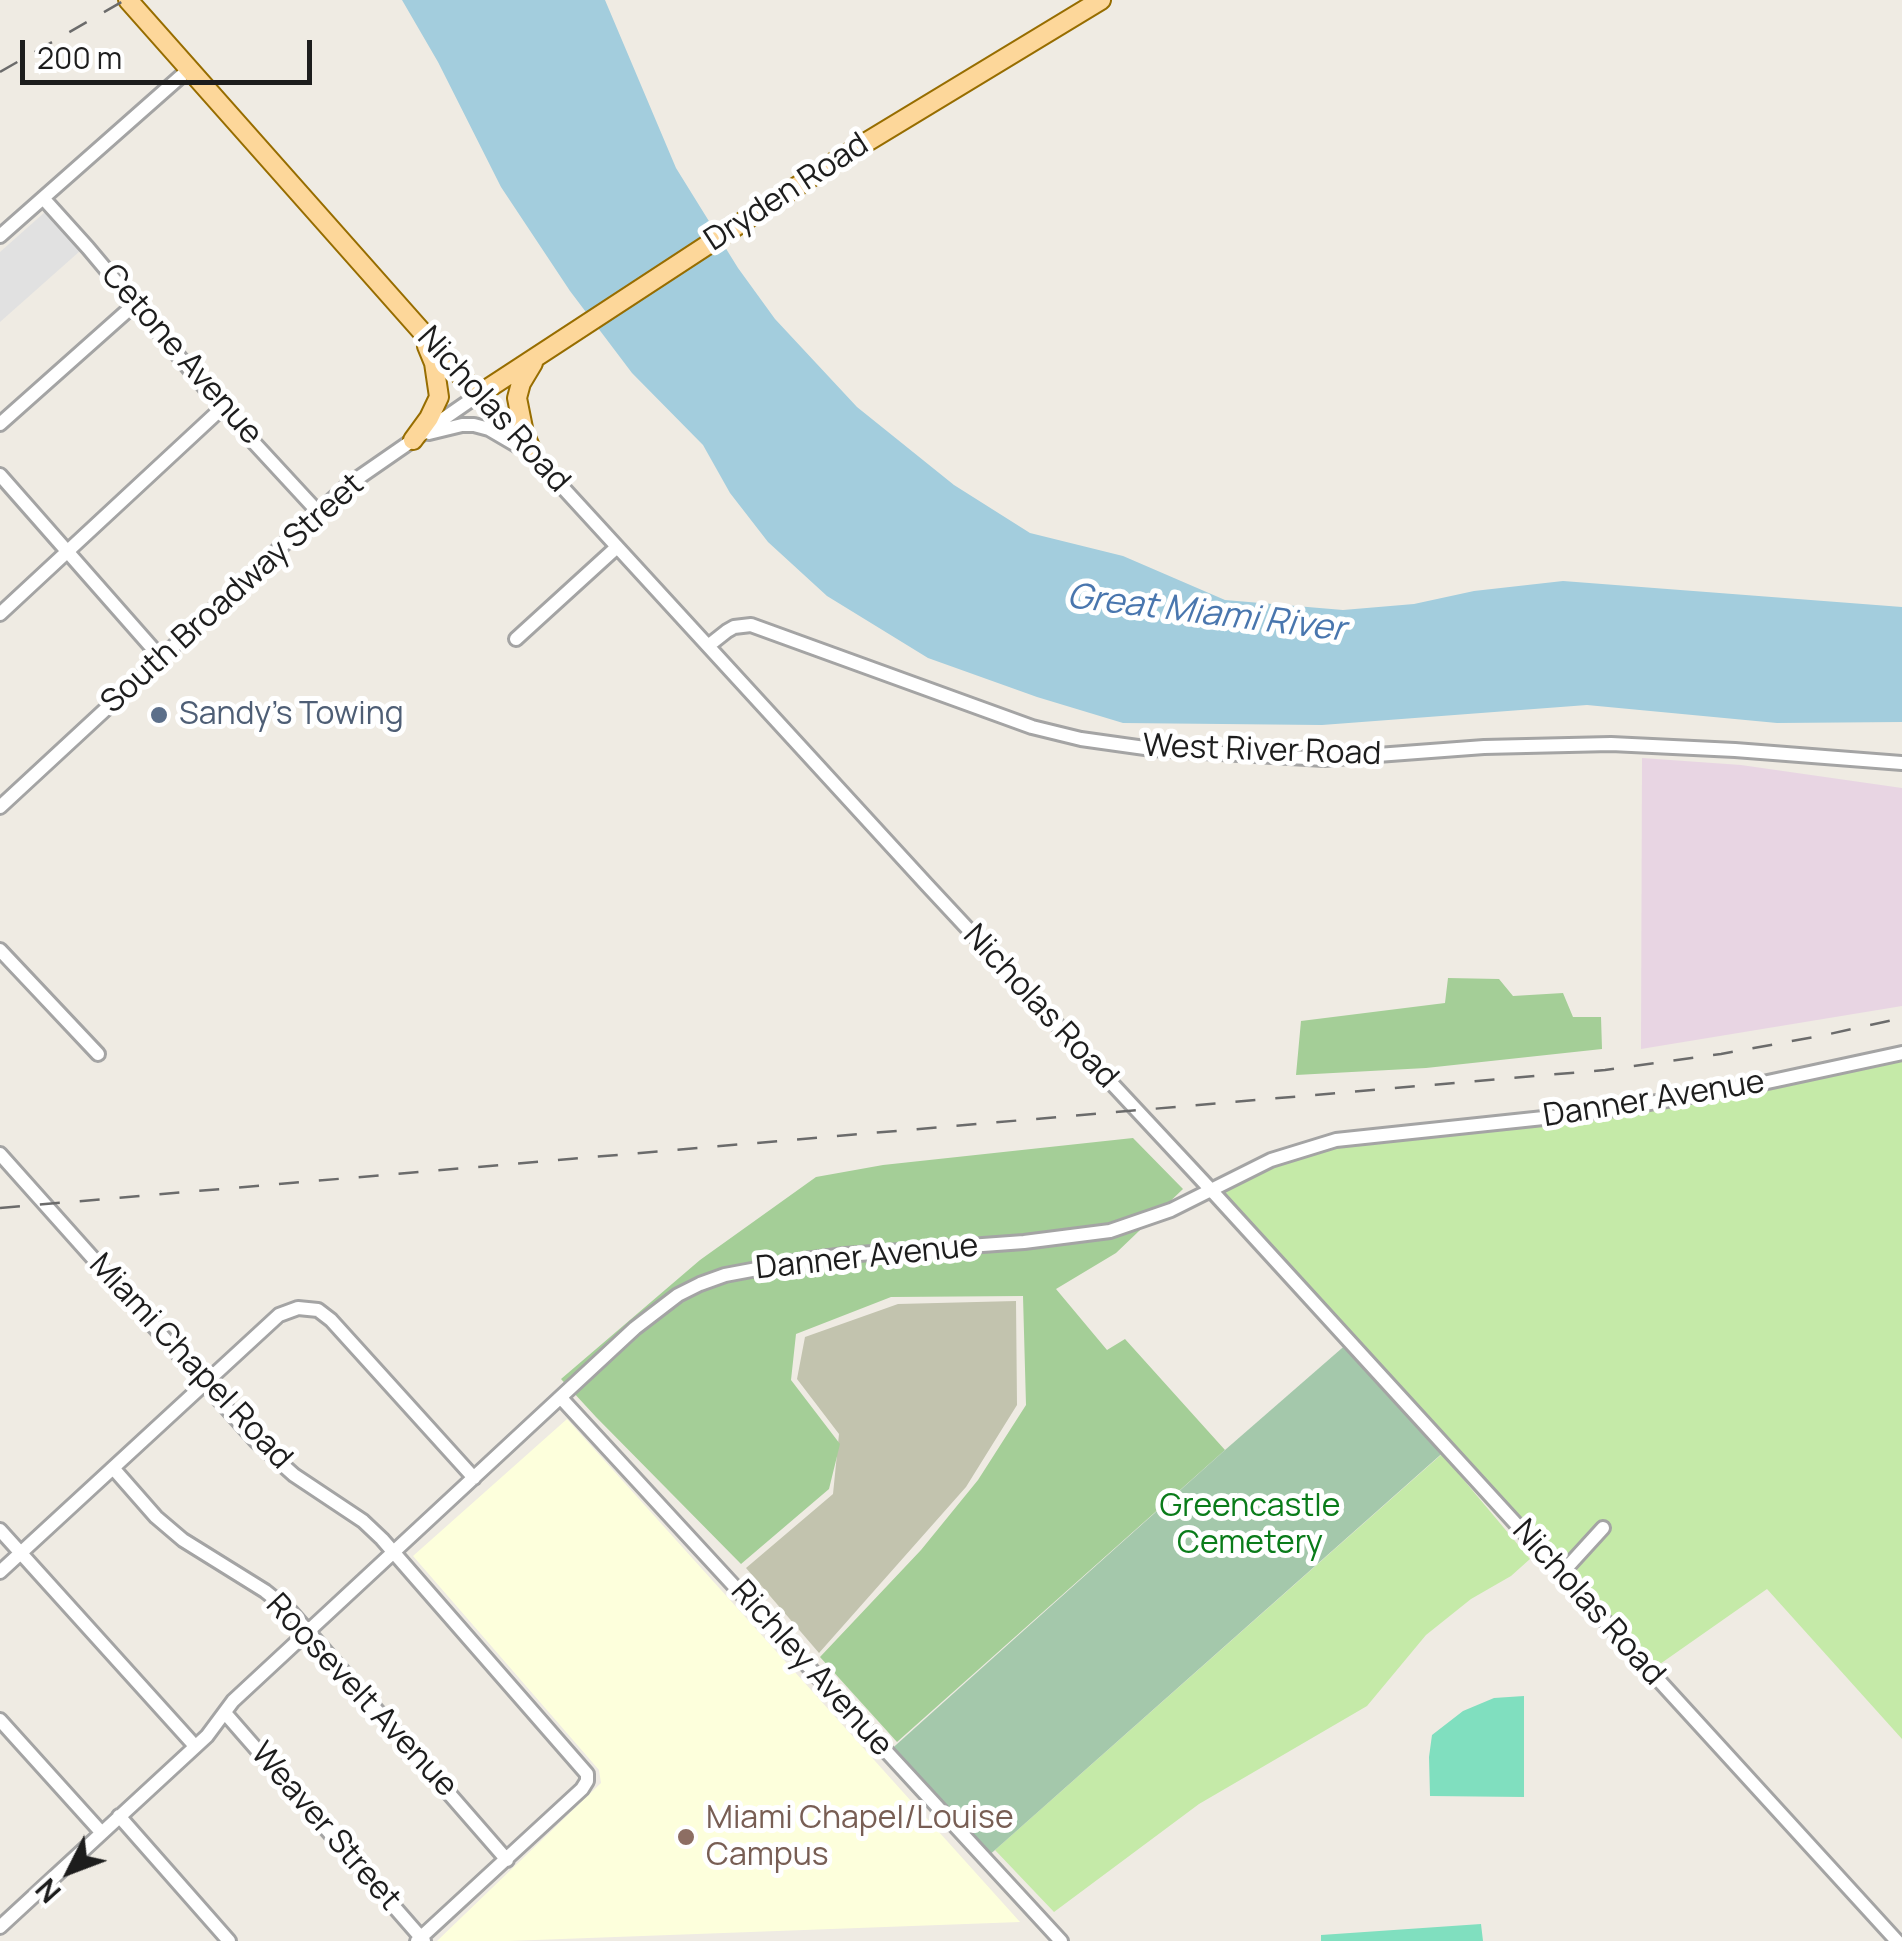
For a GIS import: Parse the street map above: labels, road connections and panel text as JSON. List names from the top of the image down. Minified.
{"streets":{"main road":["Dryden Road","Nicholas Road"],"street":["Cetone Avenue","South Broadway Street","West River Road","Danner Avenue","Miami Chapel Road","Richley Avenue","Roosevelt Avenue","Weaver Street"]},"crossings":[["Dryden Road","Nicholas Road"],["Dryden Road","South Broadway Street"],["Cetone Avenue","South Broadway Street"],["Nicholas Road","South Broadway Street"],["Nicholas Road","West River Road"],["Nicholas Road","Danner Avenue"],["Danner Avenue","Miami Chapel Road"],["Danner Avenue","Richley Avenue"],["Danner Avenue","Roosevelt Avenue"],["Danner Avenue","Weaver Street"],["Miami Chapel Road","Roosevelt Avenue"]],"water":["Great Miami River"],"parks":["Greencastle Cemetery"],"places":["Sandy’s Towing","Miami Chapel/Louise Campus"],"scale_bar":"200 m","north":"bottom left"}
